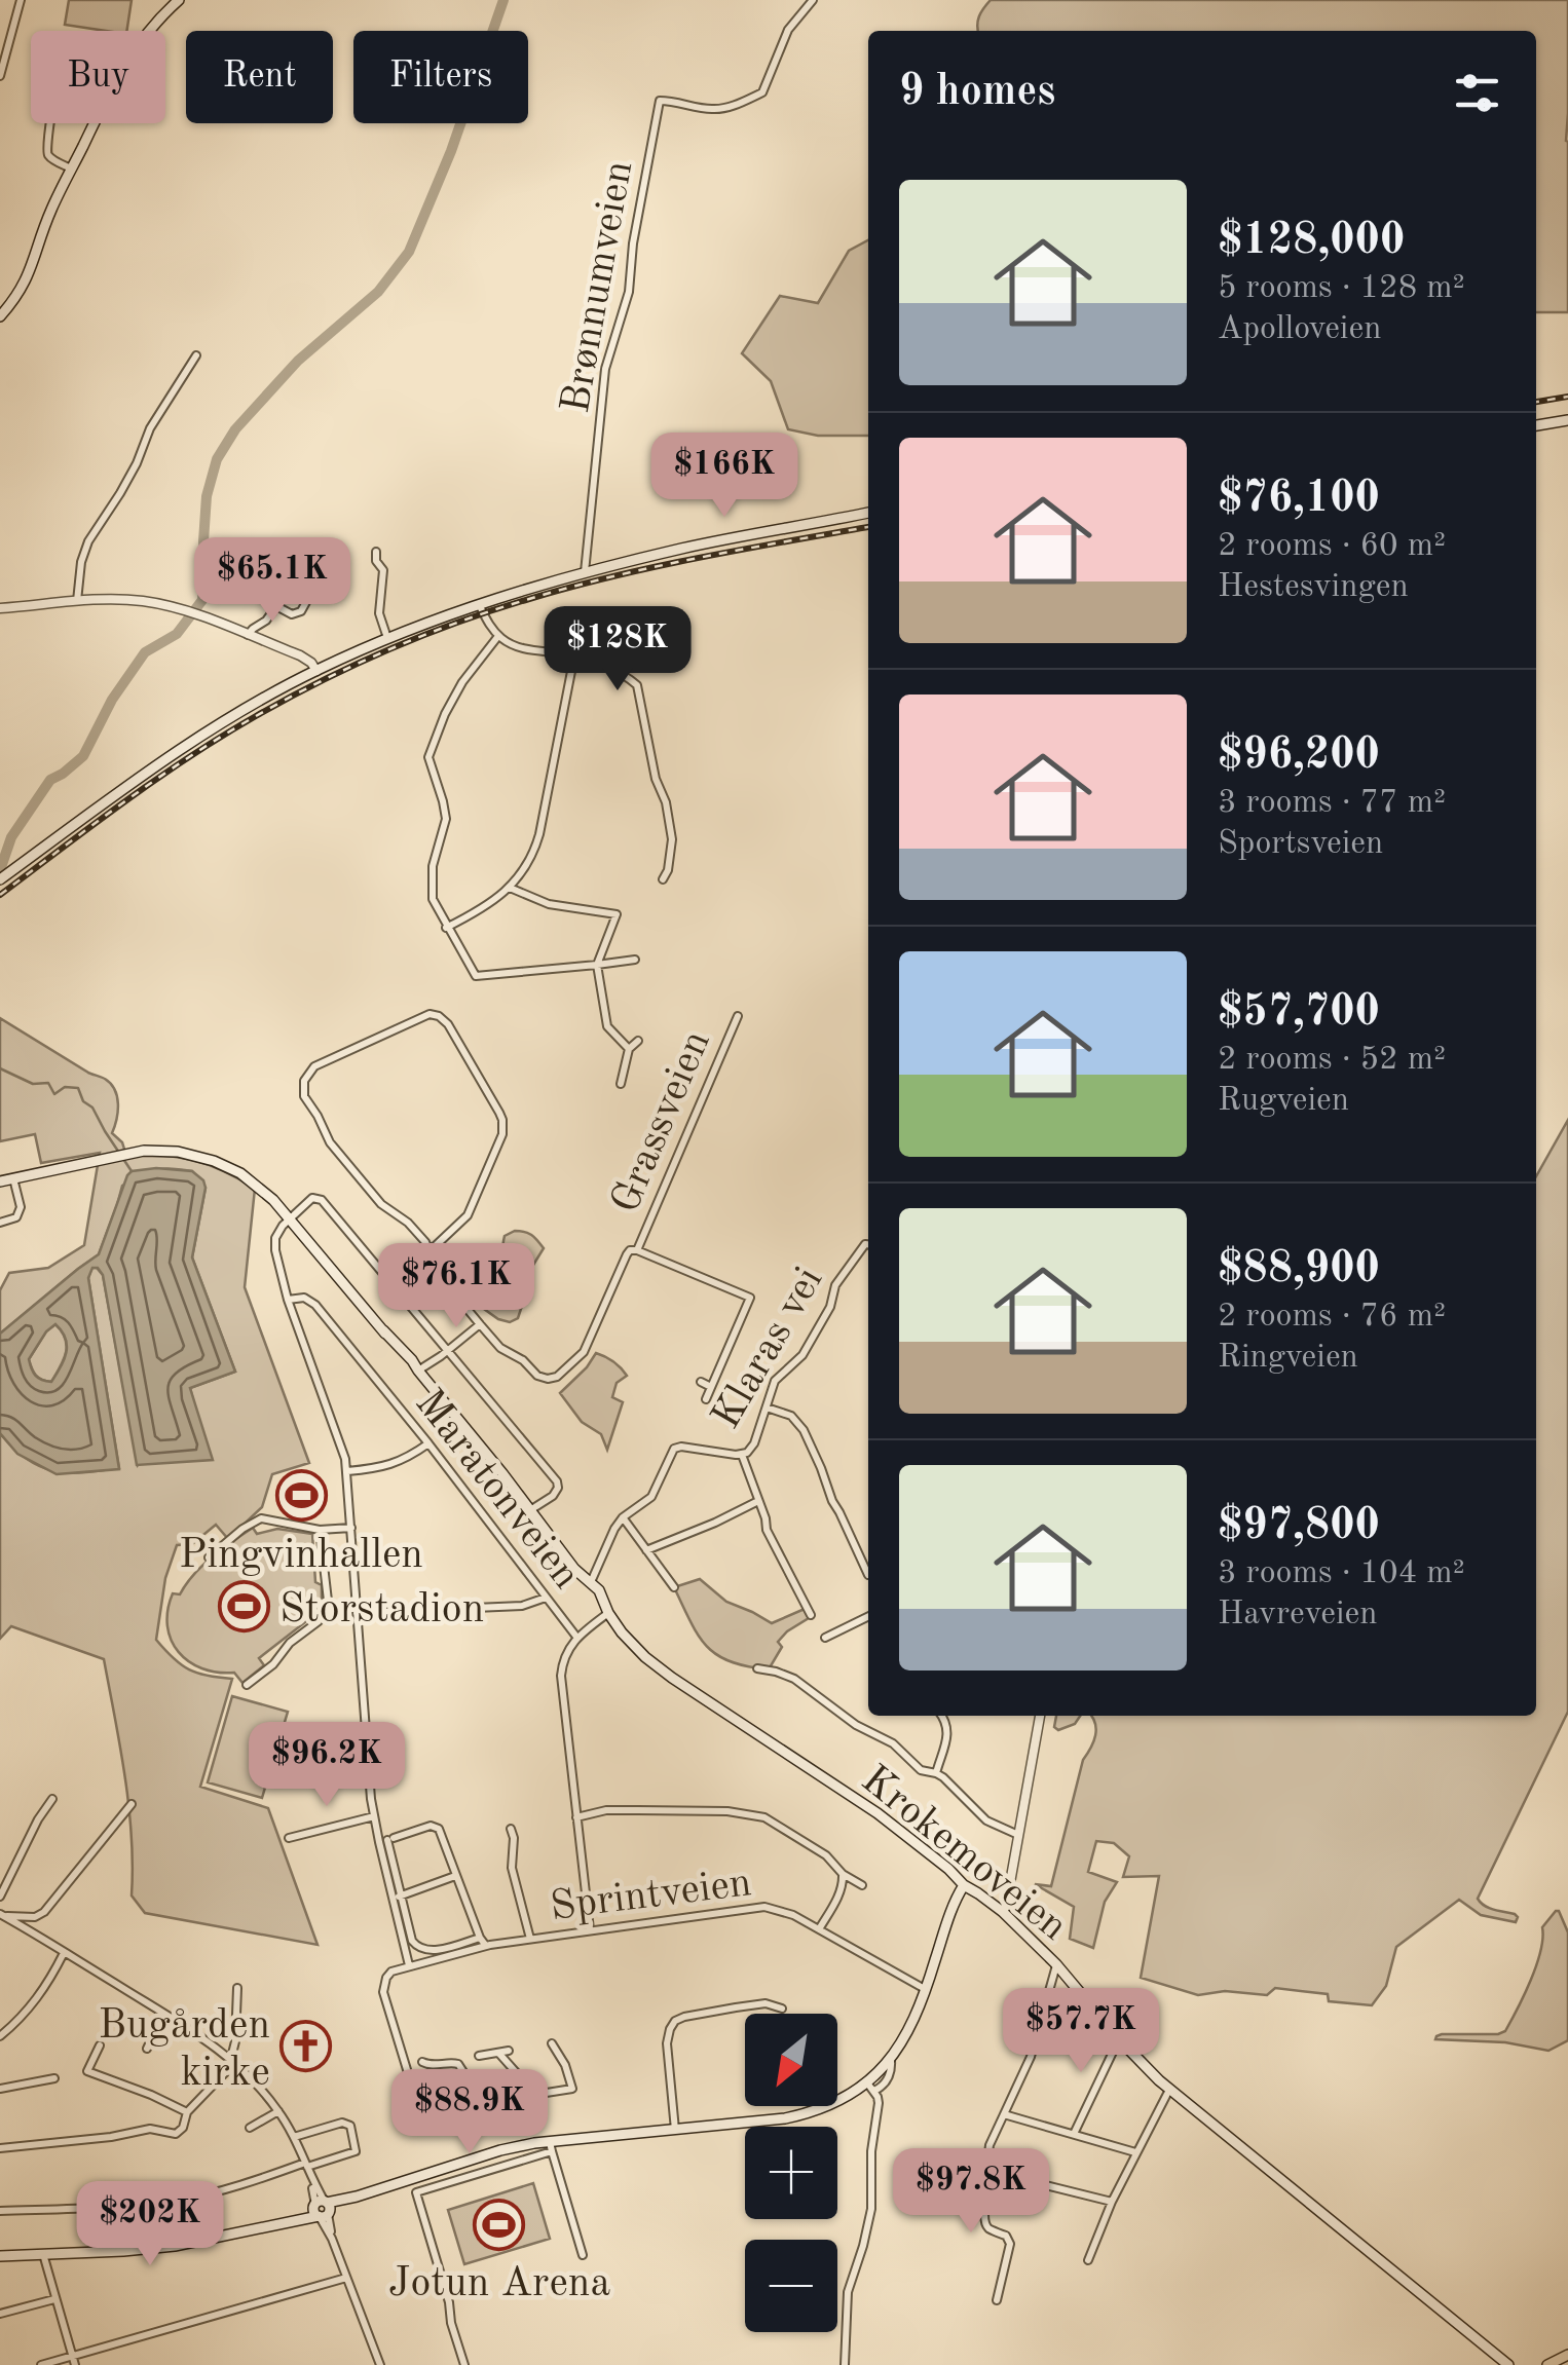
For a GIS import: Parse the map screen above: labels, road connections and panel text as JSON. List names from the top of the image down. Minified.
{"streets":{"main road":["Krokemoveien"],"street":["Brønnumveien","Grassveien","Klaras vei","Maratonveien","Sprintveien"]},"crossings":[["Klaras vei","Krokemoveien"]],"places":{"sports":["Pingvinhallen","Storstadion","Jotun Arena"],"church":["Bugården kirke"]},"north":"bottom left","page":{"chip":["Buy","Rent","Filters"],"heading":"9 homes","list":[{"name":"$128,000","note":"5 rooms · 128 m² · Apolloveien"},{"name":"$76,100","note":"2 rooms · 60 m² · Hestesvingen"},{"name":"$96,200","note":"3 rooms · 77 m² · Sportsveien"},{"name":"$57,700","note":"2 rooms · 52 m² · Rugveien"},{"name":"$88,900","note":"2 rooms · 76 m² · Ringveien"},{"name":"$97,800","note":"3 rooms · 104 m² · Havreveien"}],"price":["$166K","$65.1K","$128K","$76.1K","$96.2K","$57.7K","$88.9K","$97.8K","$202K"],"map_buttons":["+","−"]}}
